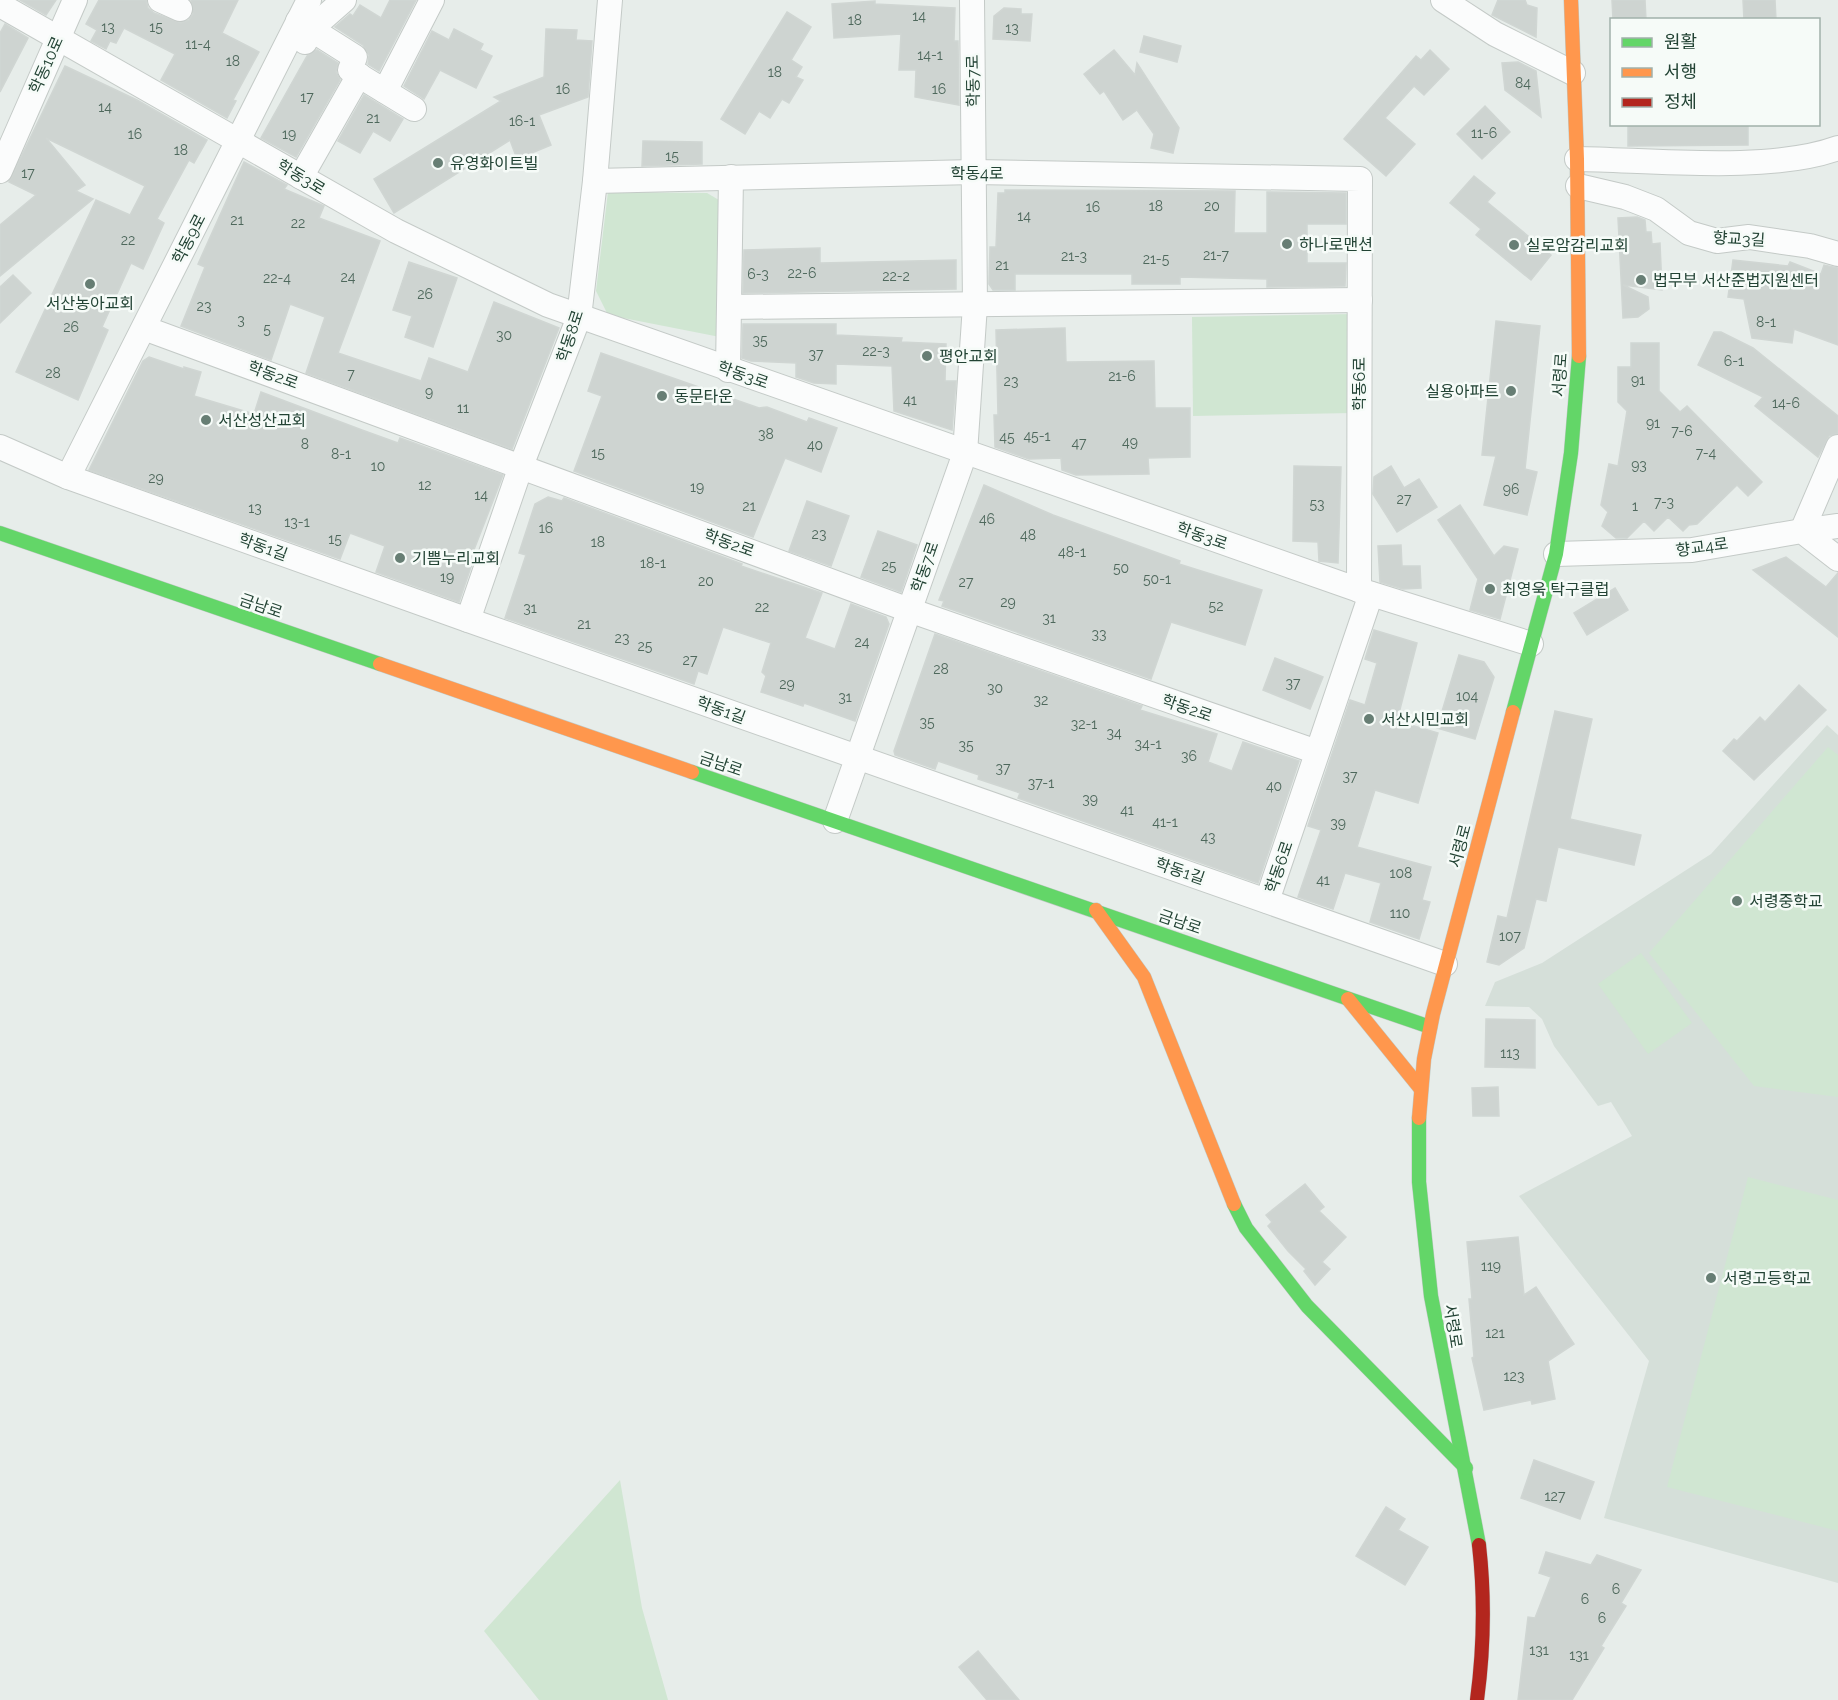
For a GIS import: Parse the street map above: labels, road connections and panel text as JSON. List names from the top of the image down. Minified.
{"streets":{"street":["학동10로","학동7로","학동4로","학동3로","학동9로","향교3길","학동8로","학동2로","서령로","학동6로","학동1길","향교4로","금남로"]},"crossings":[["학동10로","학동3로"],["학동7로","학동4로"],["학동7로","학동3로"],["학동7로","학동2로"],["학동7로","학동1길"],["학동7로","금남로"],["학동4로","학동8로"],["학동4로","학동6로"],["학동3로","학동9로"],["학동3로","학동8로"],["학동3로","서령로"],["학동3로","학동6로"],["학동9로","학동2로"],["학동9로","학동1길"],["향교3길","서령로"],["학동8로","학동2로"],["학동8로","학동1길"],["학동2로","학동6로"],["서령로","학동1길"],["서령로","향교4로"],["서령로","금남로"],["학동6로","학동1길"]],"places":["유영화이트빌","하나로맨션","실로암감리교회","법무부 서산준법지원센터","서산농아교회","평안교회","실용아파트","동문타운","서산성산교회","기쁨누리교회","최영욱 탁구클럽","서산시민교회","서령중학교","서령고등학교"],"house_numbers":["14","18","13","15","13","11-4","14-1","18","18","84","16","16","17","14","21","16-1","11-6","16","19","18","15","17","18","20","16","14","21","22","22","21-7","21-3","21-5","21","22-6","6-3","22-2","24","22-4","26","23","3","8-1","26","5","30","35","22-3","37","6-1","28","7","21-6","91","23","9","41","14-6","11","91","7-6","38","45-1","45","49","47","8","40","15","7-4","8-1","93","10","29","12","19","96","14","27","7-3","53","21","1","13","46","13-1","16","23","48","15","18","48-1","18-1","25","50","19","50-1","20","27","29","52","22","31","31","21","33","23","24","25","27","28","37","29","30","104","31","32","35","32-1","34","34-1","35","36","37","37","37-1","40","39","41","41-1","39","43","108","41","110","107","113","119","121","123","127","6","6","6","131","131"],"legend":["원활","서행","정체"]}
